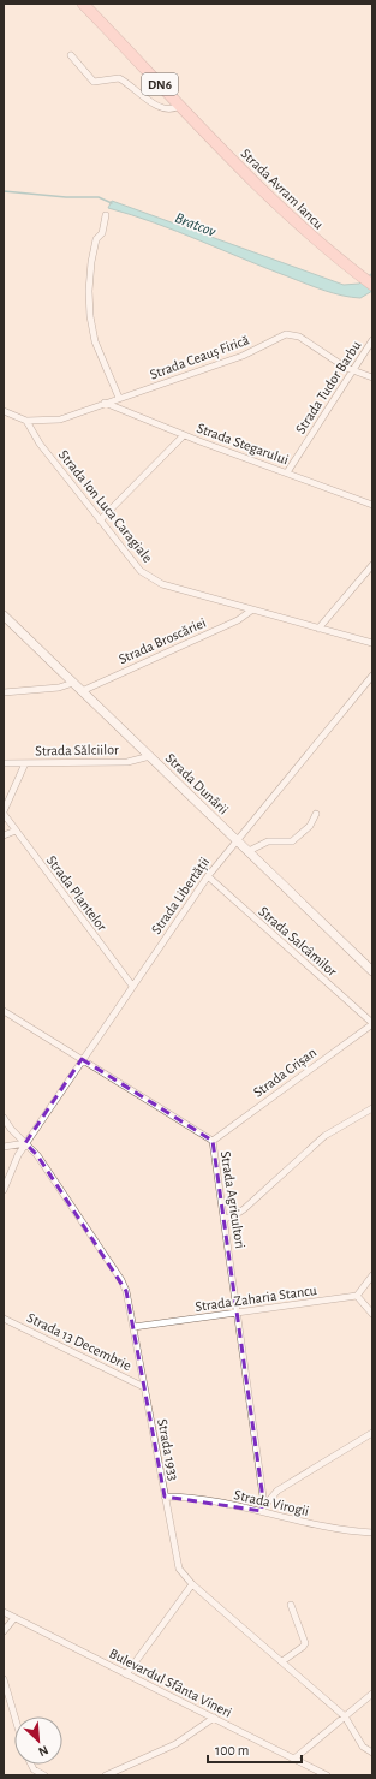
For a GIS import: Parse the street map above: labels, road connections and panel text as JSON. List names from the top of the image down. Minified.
{"streets":{"highway":["DN6","Strada Avram Iancu"],"main road":["Strada Dunării"],"street":["Strada Ceauș Firică","Strada Tudor Barbu","Strada Stegarului","Strada Ion Luca Caragiale","Strada Broscăriei","Strada Sălciilor","Strada Plantelor","Strada Libertății","Strada Salcâmilor","Strada Crișan","Strada Agricultori","Strada Zaharia Stancu","Strada 13 Decembrie","Strada 1933","Strada Virogii","Bulevardul Sfânta Vineri"]},"crossings":[["Strada Ceauș Firică","Strada Tudor Barbu"],["Strada Ceauș Firică","Strada Stegarului"],["Strada Ceauș Firică","Strada Ion Luca Caragiale"],["Strada Tudor Barbu","Strada Stegarului"],["Strada Ion Luca Caragiale","Strada Broscăriei"],["Strada Broscăriei","Strada Dunării"],["Strada Sălciilor","Strada Dunării"],["Strada Dunării","Strada Libertății"],["Strada Plantelor","Strada Libertății"],["Strada Libertății","Strada Salcâmilor"],["Strada Libertății","Strada Agricultori"],["Strada Libertății","Strada 1933"],["Strada Salcâmilor","Strada Crișan"],["Strada Crișan","Strada Agricultori"],["Strada Agricultori","Strada Zaharia Stancu"],["Strada Agricultori","Strada Virogii"],["Strada Zaharia Stancu","Strada 1933"],["Strada 13 Decembrie","Strada 1933"],["Strada 1933","Strada Virogii"]],"water":["Bratcov"],"scale_bar":"100 m","north":"bottom right"}
